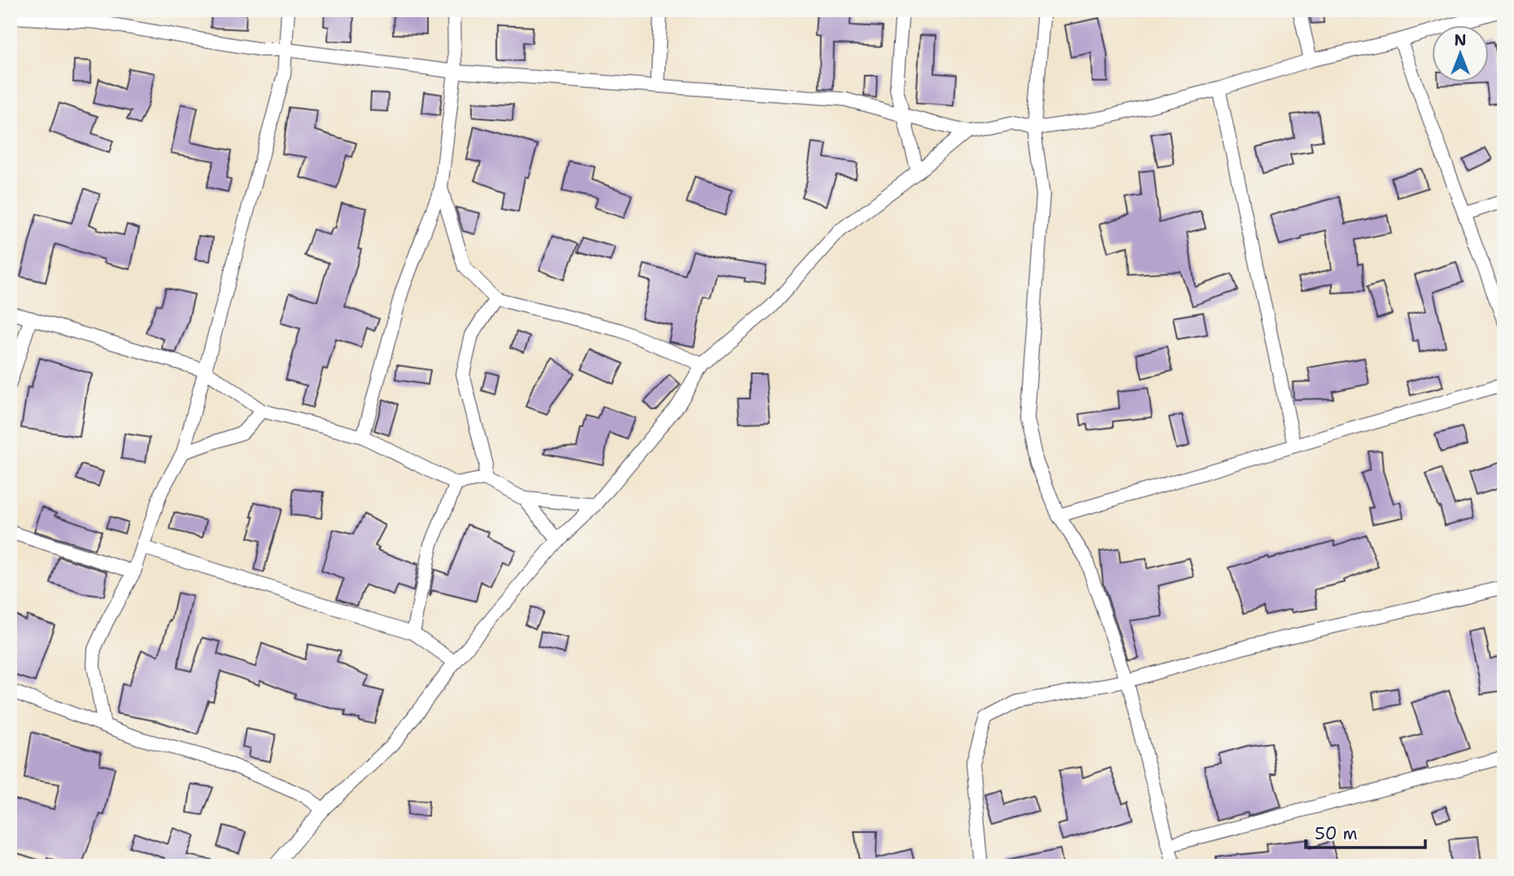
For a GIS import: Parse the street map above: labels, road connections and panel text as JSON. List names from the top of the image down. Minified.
{"scale_bar":"50 m","north":"top"}
